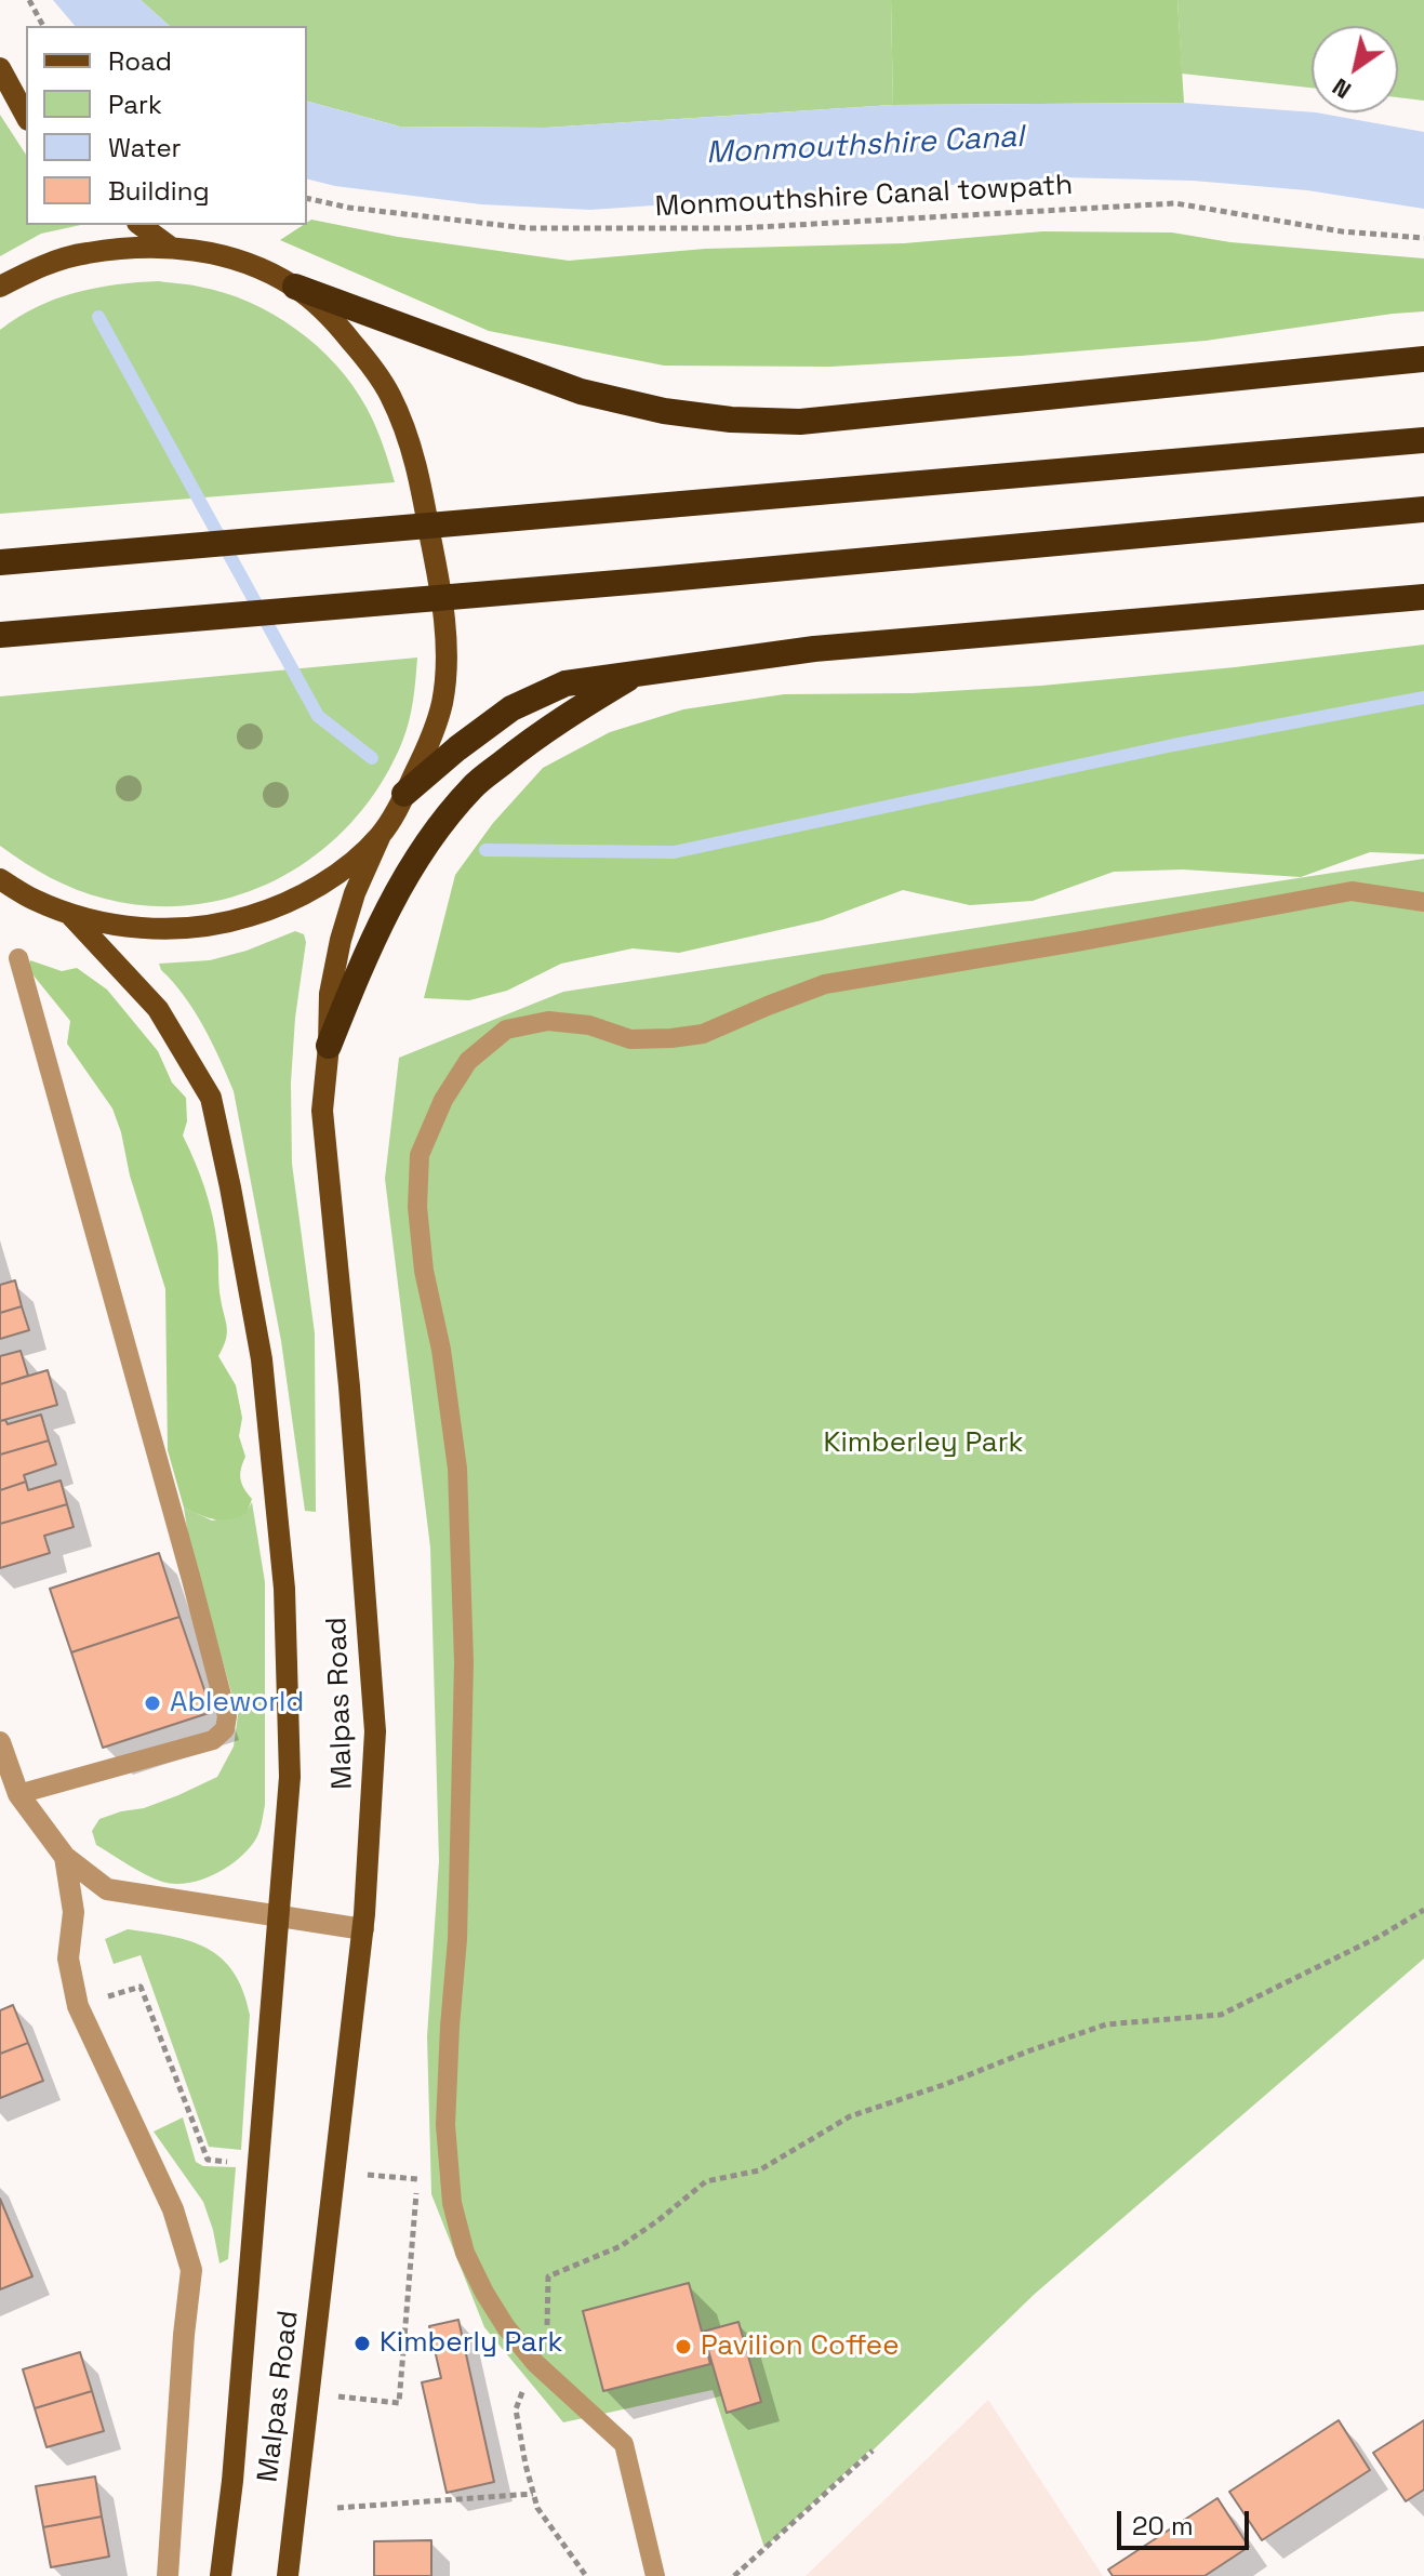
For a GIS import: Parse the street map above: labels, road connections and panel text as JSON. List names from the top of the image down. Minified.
{"streets":{"main road":["Malpas Road"],"path":["Monmouthshire Canal towpath"]},"water":["Monmouthshire Canal"],"parks":["Kimberley Park"],"places":["Ableworld","Kimberly Park","Pavilion Coffee"],"legend":["Road","Park","Water","Building"],"scale_bar":"20 m","north":"bottom left"}
